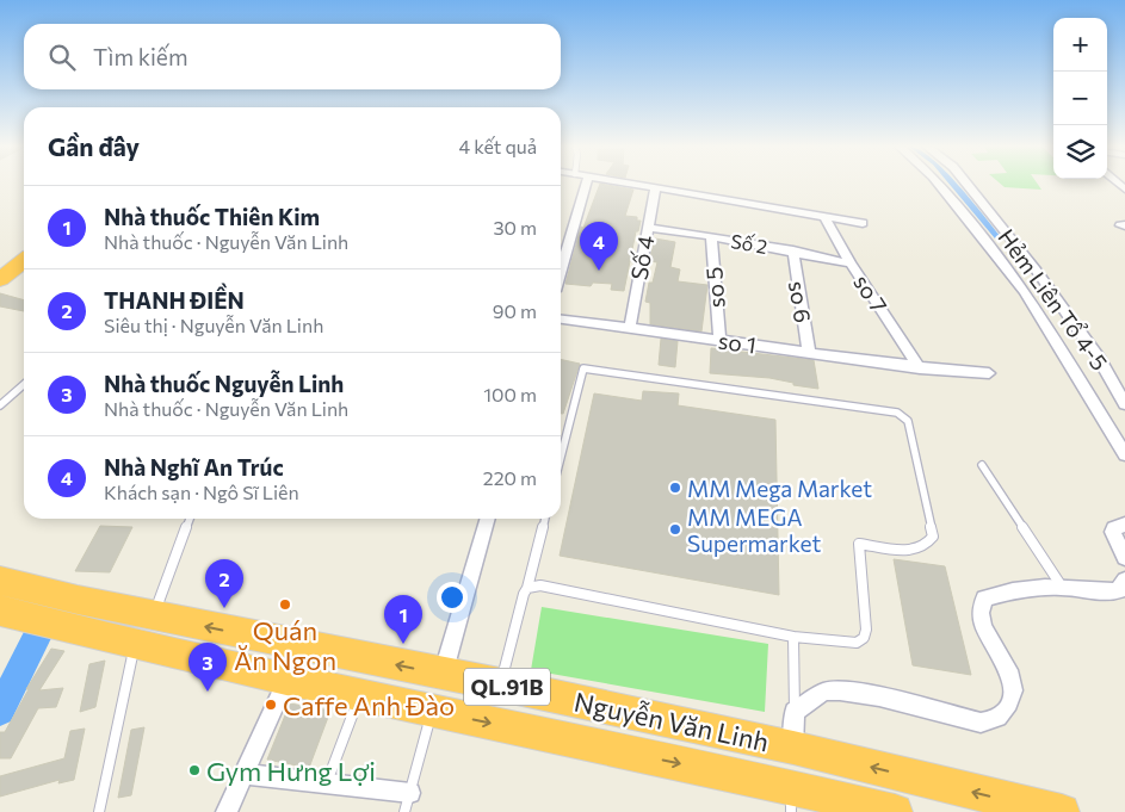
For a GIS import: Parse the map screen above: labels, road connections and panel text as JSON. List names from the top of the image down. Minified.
{"streets":{"highway":["QL.91B","Nguyễn Văn Linh"],"street":["Số 2","Số 4","so 5","so 7","Hẻm Liên Tổ 4-5","so 6","so 1"]},"crossings":[["Số 2","Số 4"],["Số 2","so 5"],["Số 2","so 7"],["Số 2","so 6"],["Số 4","so 1"],["so 5","so 1"],["so 7","so 1"],["so 6","so 1"]],"places":["MM Mega Market","MM MEGA Supermarket","Quán Ăn Ngon","Caffe Anh Đào","Gym Hưng Lợi"],"page":{"map_buttons":["+","−"],"search":"Tìm kiếm","heading":["Gần đây","4 kết quả"],"list":[{"mark":"1","name":"Nhà thuốc Thiên Kim","note":"Nhà thuốc · Nguyễn Văn Linh","value":"30 m"},{"mark":"2","name":"THANH ĐIỀN","note":"Siêu thị · Nguyễn Văn Linh","value":"90 m"},{"mark":"3","name":"Nhà thuốc Nguyễn Linh","note":"Nhà thuốc · Nguyễn Văn Linh","value":"100 m"},{"mark":"4","name":"Nhà Nghĩ An Trúc","note":"Khách sạn · Ngô Sĩ Liên","value":"220 m"}],"pins":["4","2","1","3"]}}
